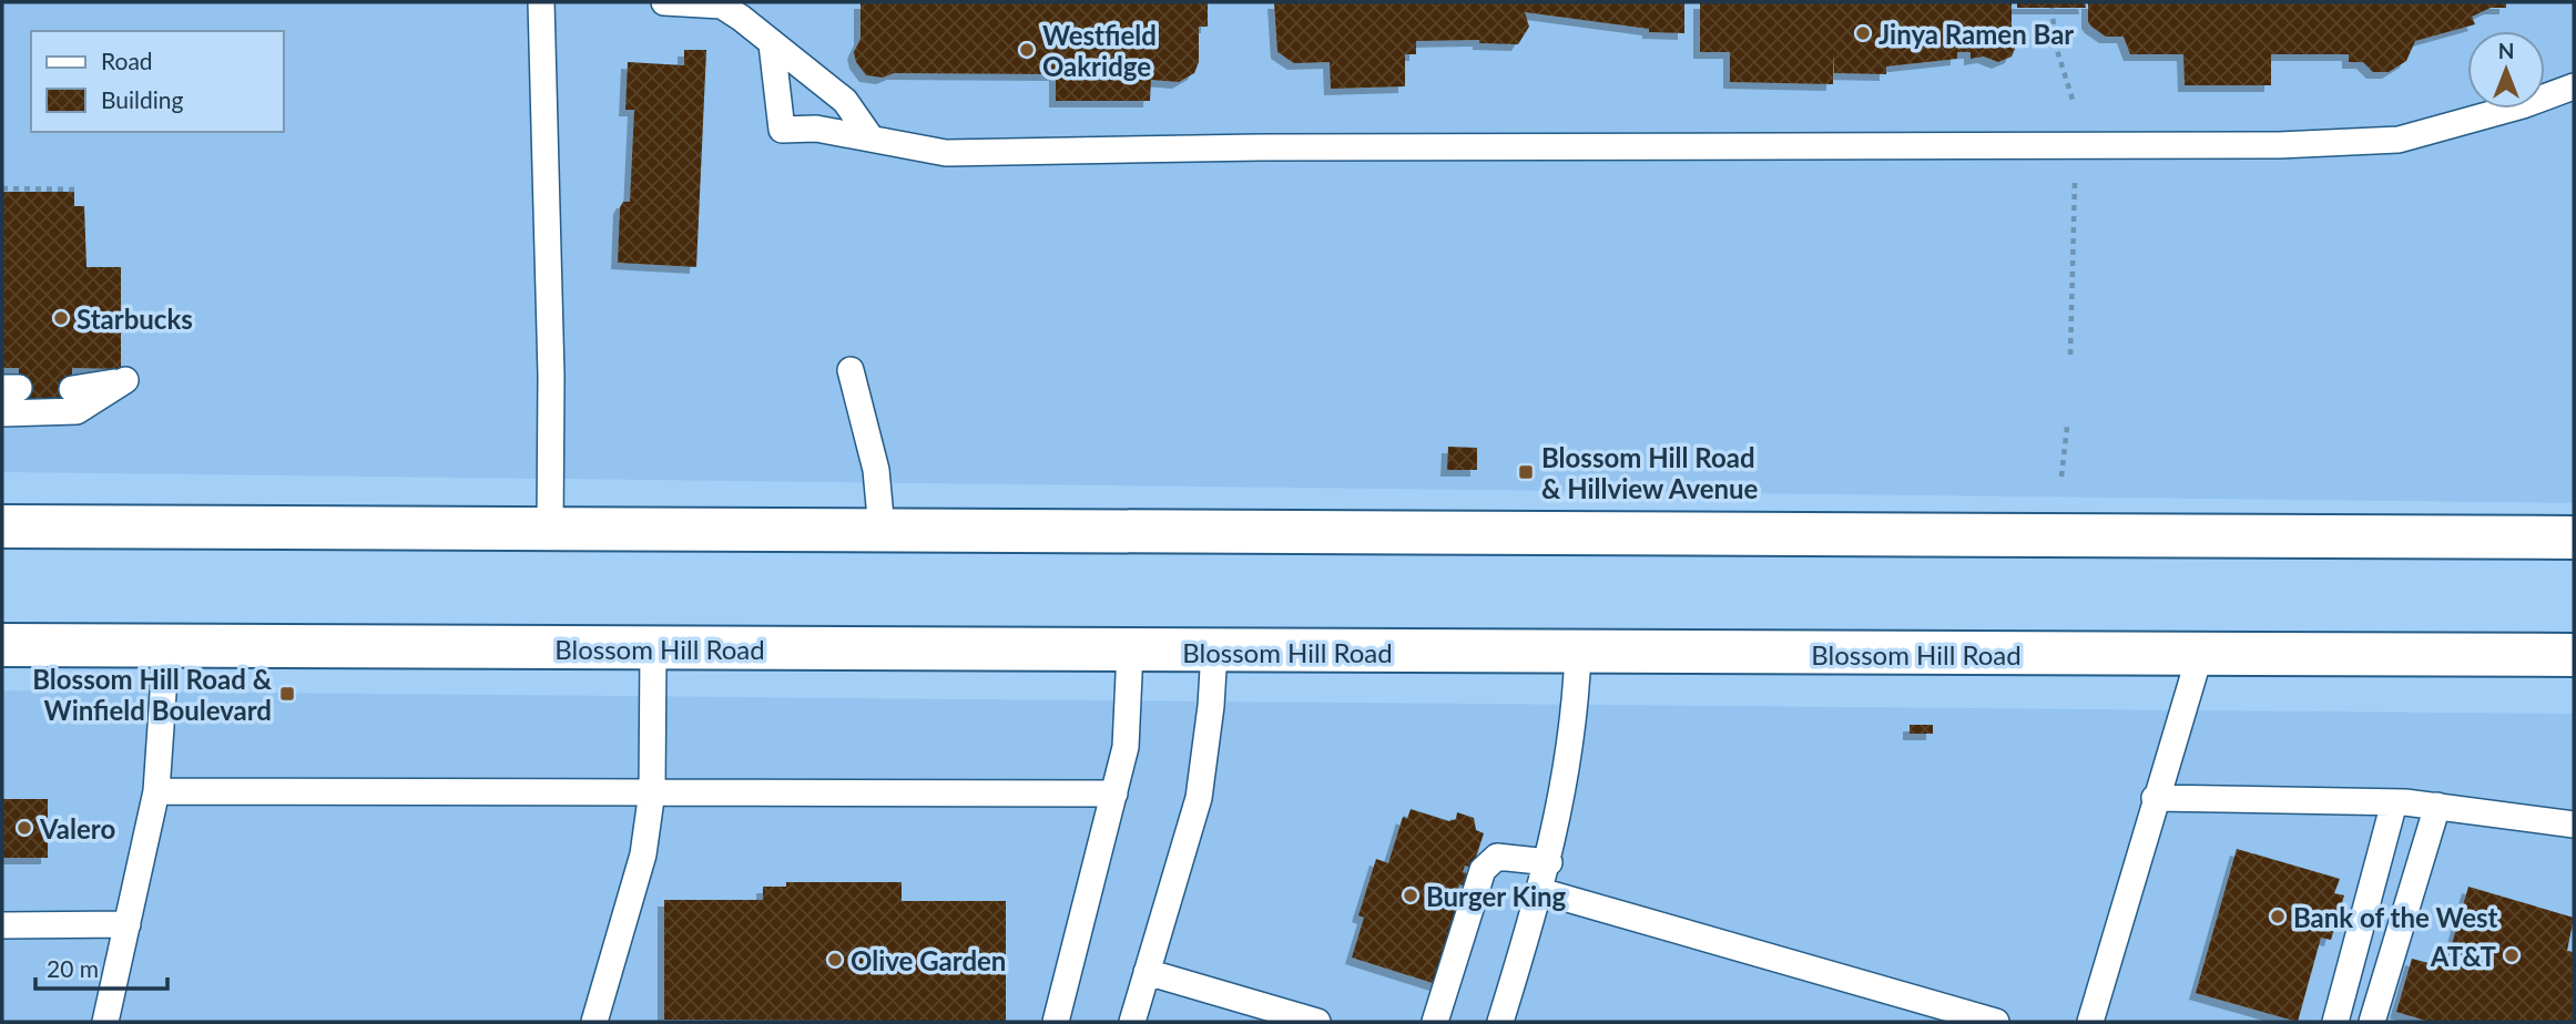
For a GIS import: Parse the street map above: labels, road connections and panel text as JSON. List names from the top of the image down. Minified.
{"streets":{"main road":["Blossom Hill Road"]},"places":{"other":["Jinya Ramen Bar","Westfield Oakridge","Starbucks","Valero","Burger King","Bank of the West","AT&T","Olive Garden"],"transit":["Blossom Hill Road & Hillview Avenue","Blossom Hill Road & Winfield Boulevard"]},"legend":["Road","Building"],"scale_bar":"20 m","north":"top"}
